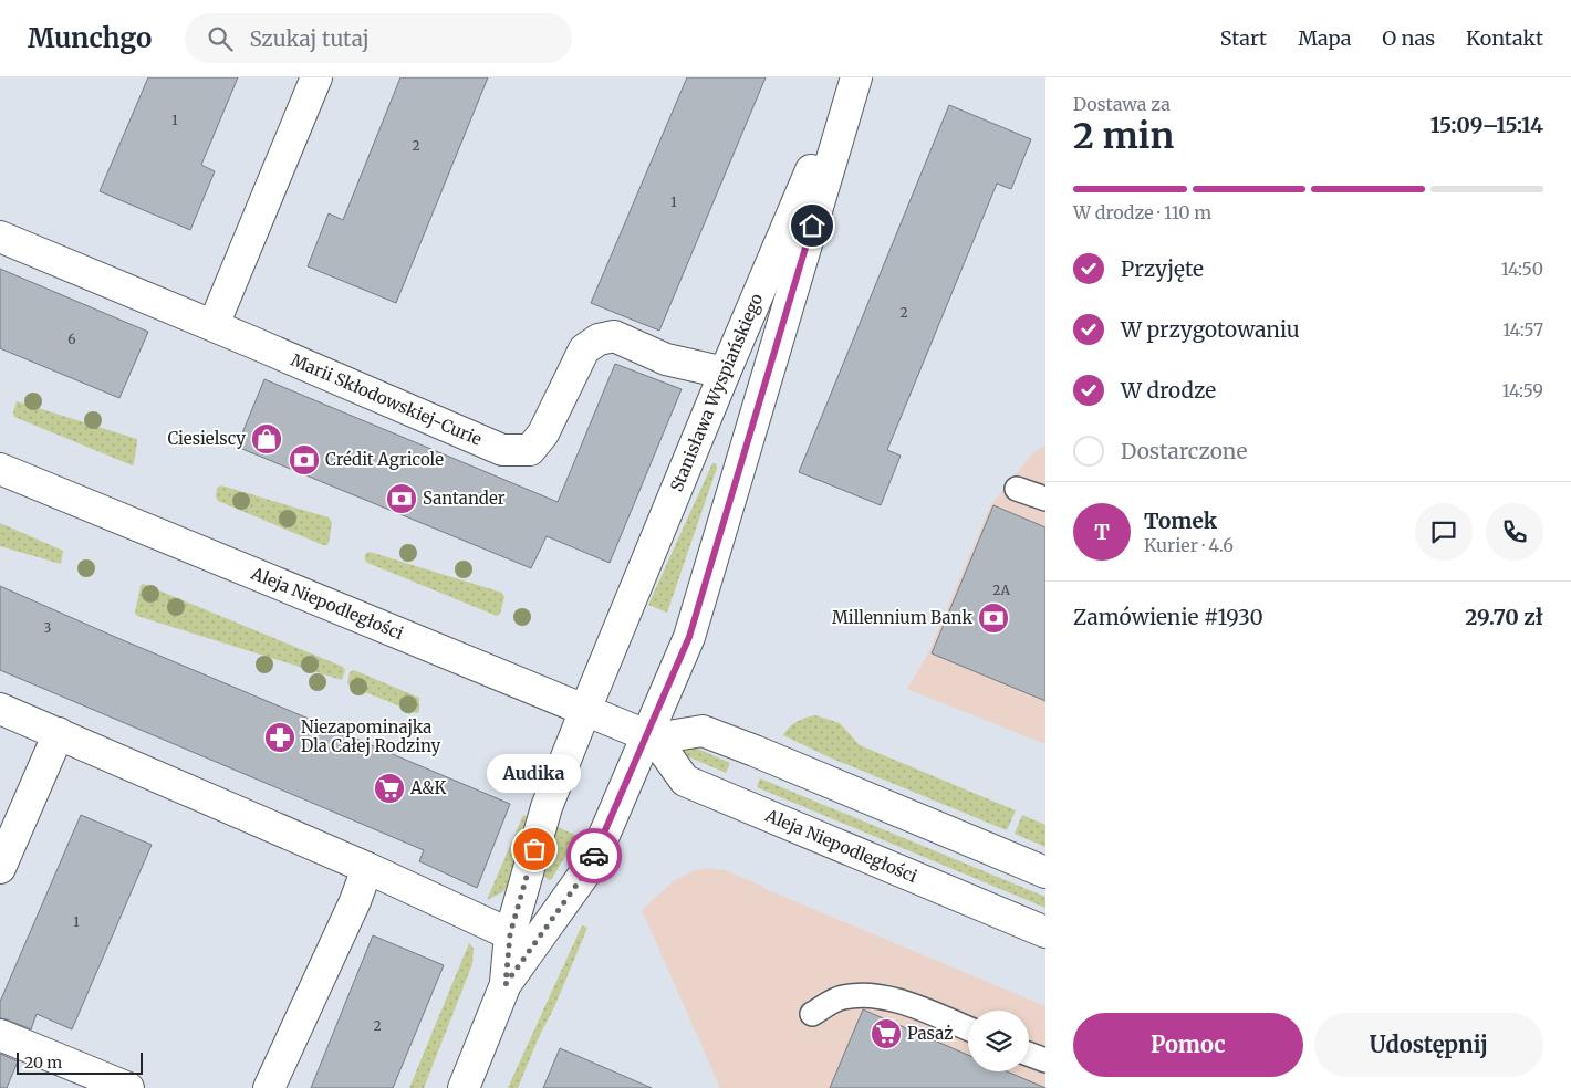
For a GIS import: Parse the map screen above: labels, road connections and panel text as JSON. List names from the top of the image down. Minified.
{"streets":{"street":["Stanisława Wyspiańskiego","Marii Skłodowskiej-Curie","Aleja Niepodległości"]},"crossings":[["Stanisława Wyspiańskiego","Marii Skłodowskiej-Curie"],["Stanisława Wyspiańskiego","Aleja Niepodległości"]],"places":{"shop":["Ciesielscy"],"bank":["Crédit Agricole","Santander","Millennium Bank"],"pharmacy":["Niezapominajka Dla Całej Rodziny"],"supermarket":["A&K","Pasaż"],"other":["Audika"]},"house_numbers":["1","2","1","2","6","2A","3","1","2"],"scale_bar":"20 m","page":{"header":"Munchgo","search":"Szukaj tutaj","nav":["Start","Mapa","O nas","Kontakt"],"heading":["2 min","Dostawa za","15:09–15:14"],"panel":["Tomek","Kurier · 4.6","Zamówienie #1930","29.70 zł"],"bar":"W drodze · 110 m","list":[["Przyjęte","14:50"],["W przygotowaniu","14:57"],["W drodze","14:59"],"Dostarczone"],"round":"T","bubble":"Audika","buttons":["Pomoc","Udostępnij"],"scale":"20 m"}}
